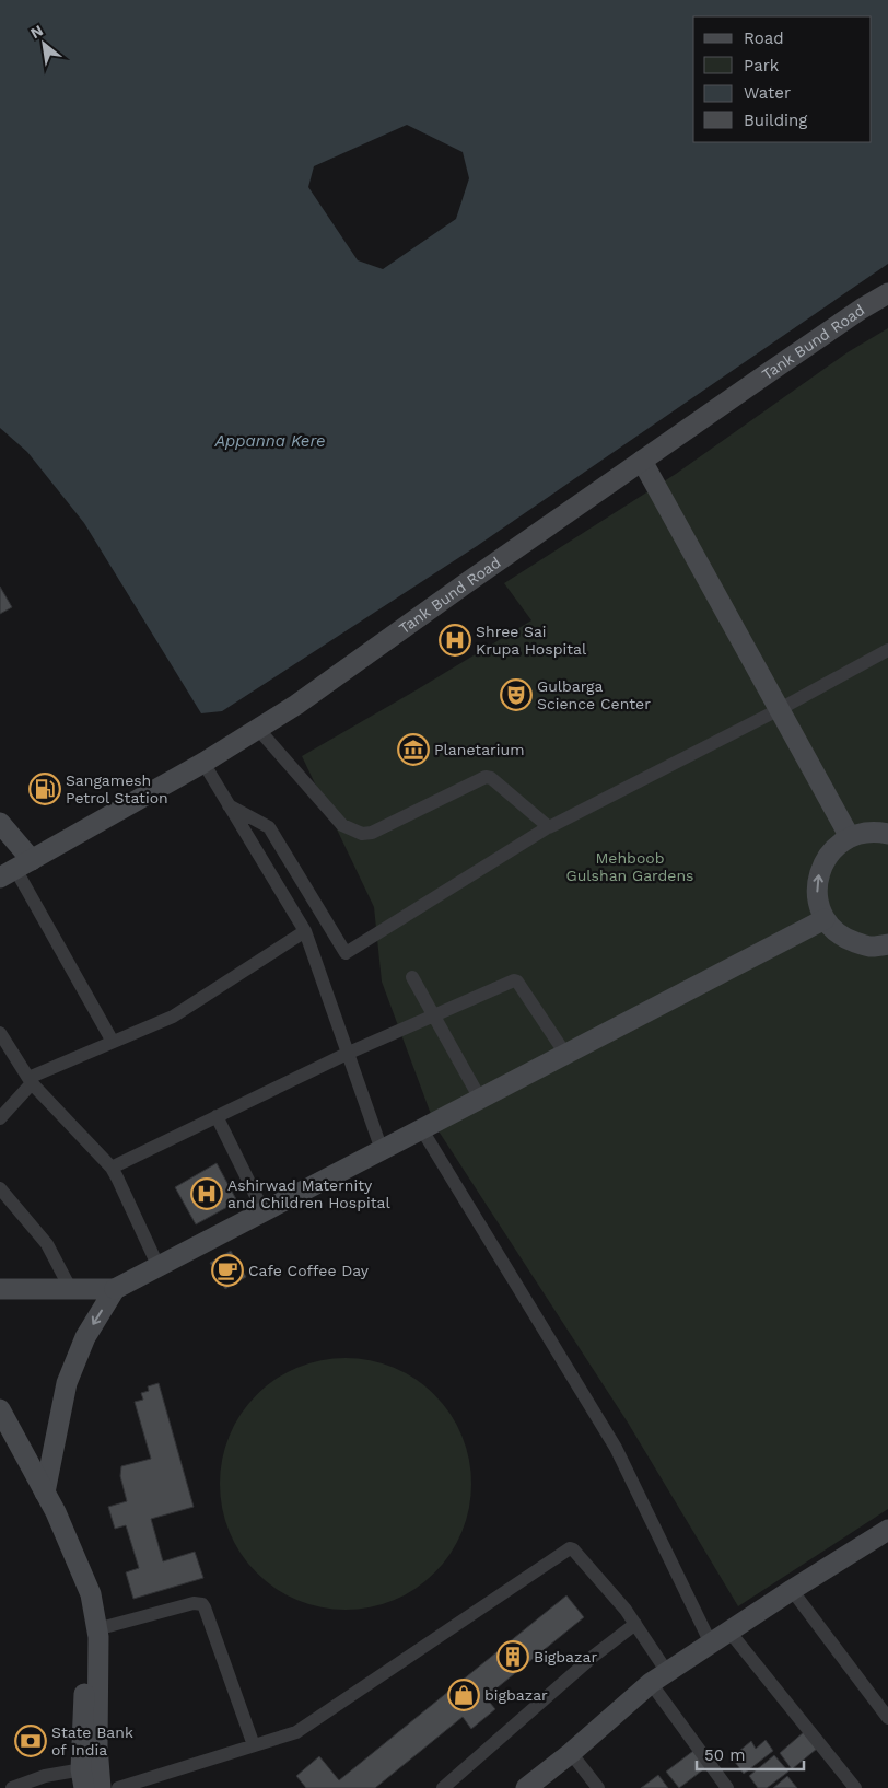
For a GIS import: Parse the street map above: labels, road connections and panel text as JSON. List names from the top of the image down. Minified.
{"streets":{"street":["Tank Bund Road"]},"water":["Appanna Kere"],"parks":["Mehboob Gulshan Gardens"],"places":{"hospital":["Shree Sai Krupa Hospital","Ashirwad Maternity and Children Hospital"],"theatre":["Gulbarga Science Center"],"museum":["Planetarium"],"fuel station":["Sangamesh Petrol Station"],"cafe":["Cafe Coffee Day"],"building":["Bigbazar"],"shop":["bigbazar"],"bank":["State Bank of India"]},"legend":["Road","Park","Water","Building"],"scale_bar":"50 m","north":"top left"}
